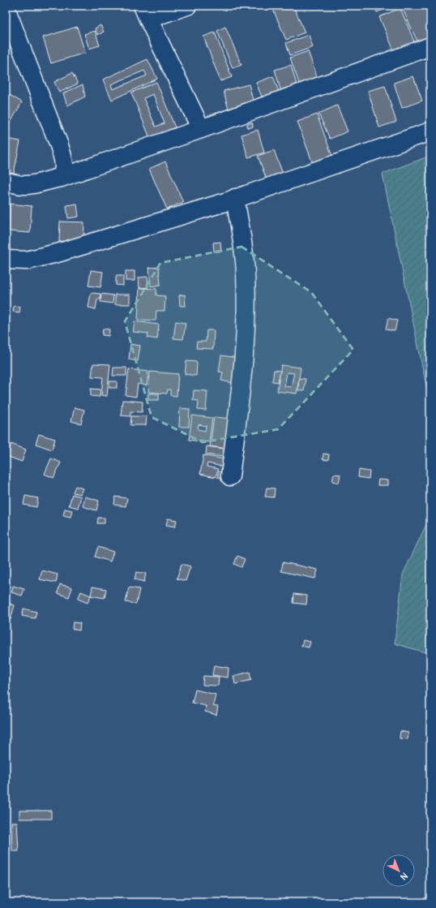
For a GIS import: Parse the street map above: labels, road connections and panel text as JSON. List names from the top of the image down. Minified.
{"north":"bottom right"}
